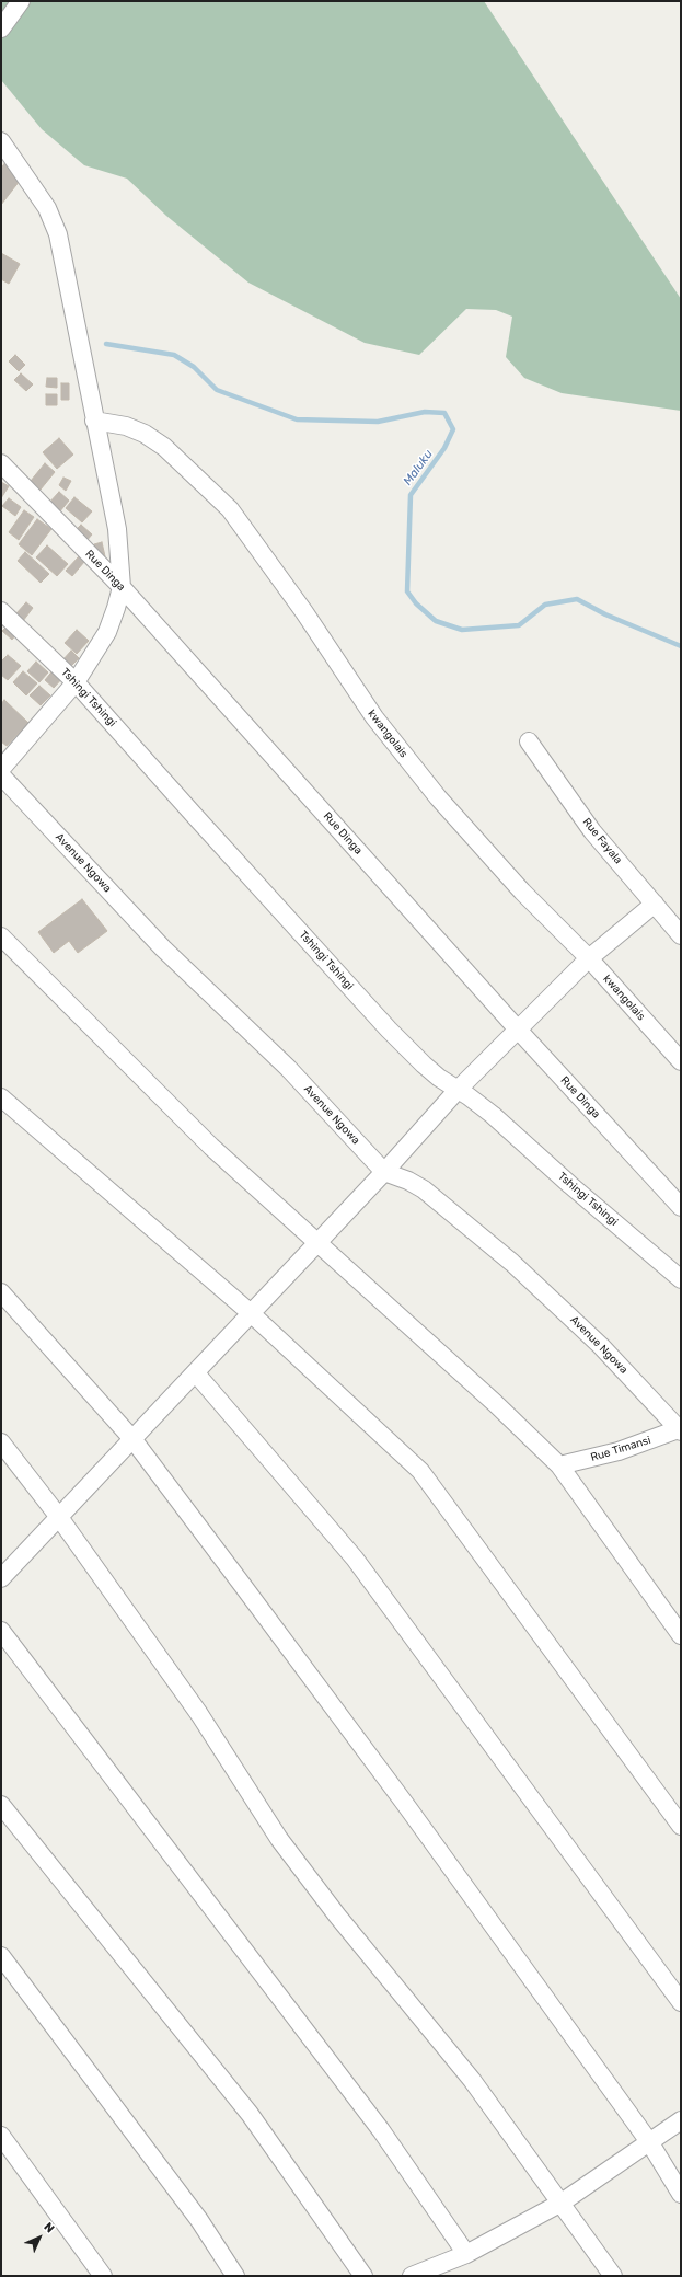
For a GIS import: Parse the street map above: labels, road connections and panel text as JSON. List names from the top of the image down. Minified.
{"streets":{"street":["Rue Dinga","Tshingi Tshingi","kwangolais","Rue Fayala","Avenue Ngowa","Rue Timansi"]},"crossings":[["Avenue Ngowa","Rue Timansi"]],"water":["Maluku"],"north":"top right"}
